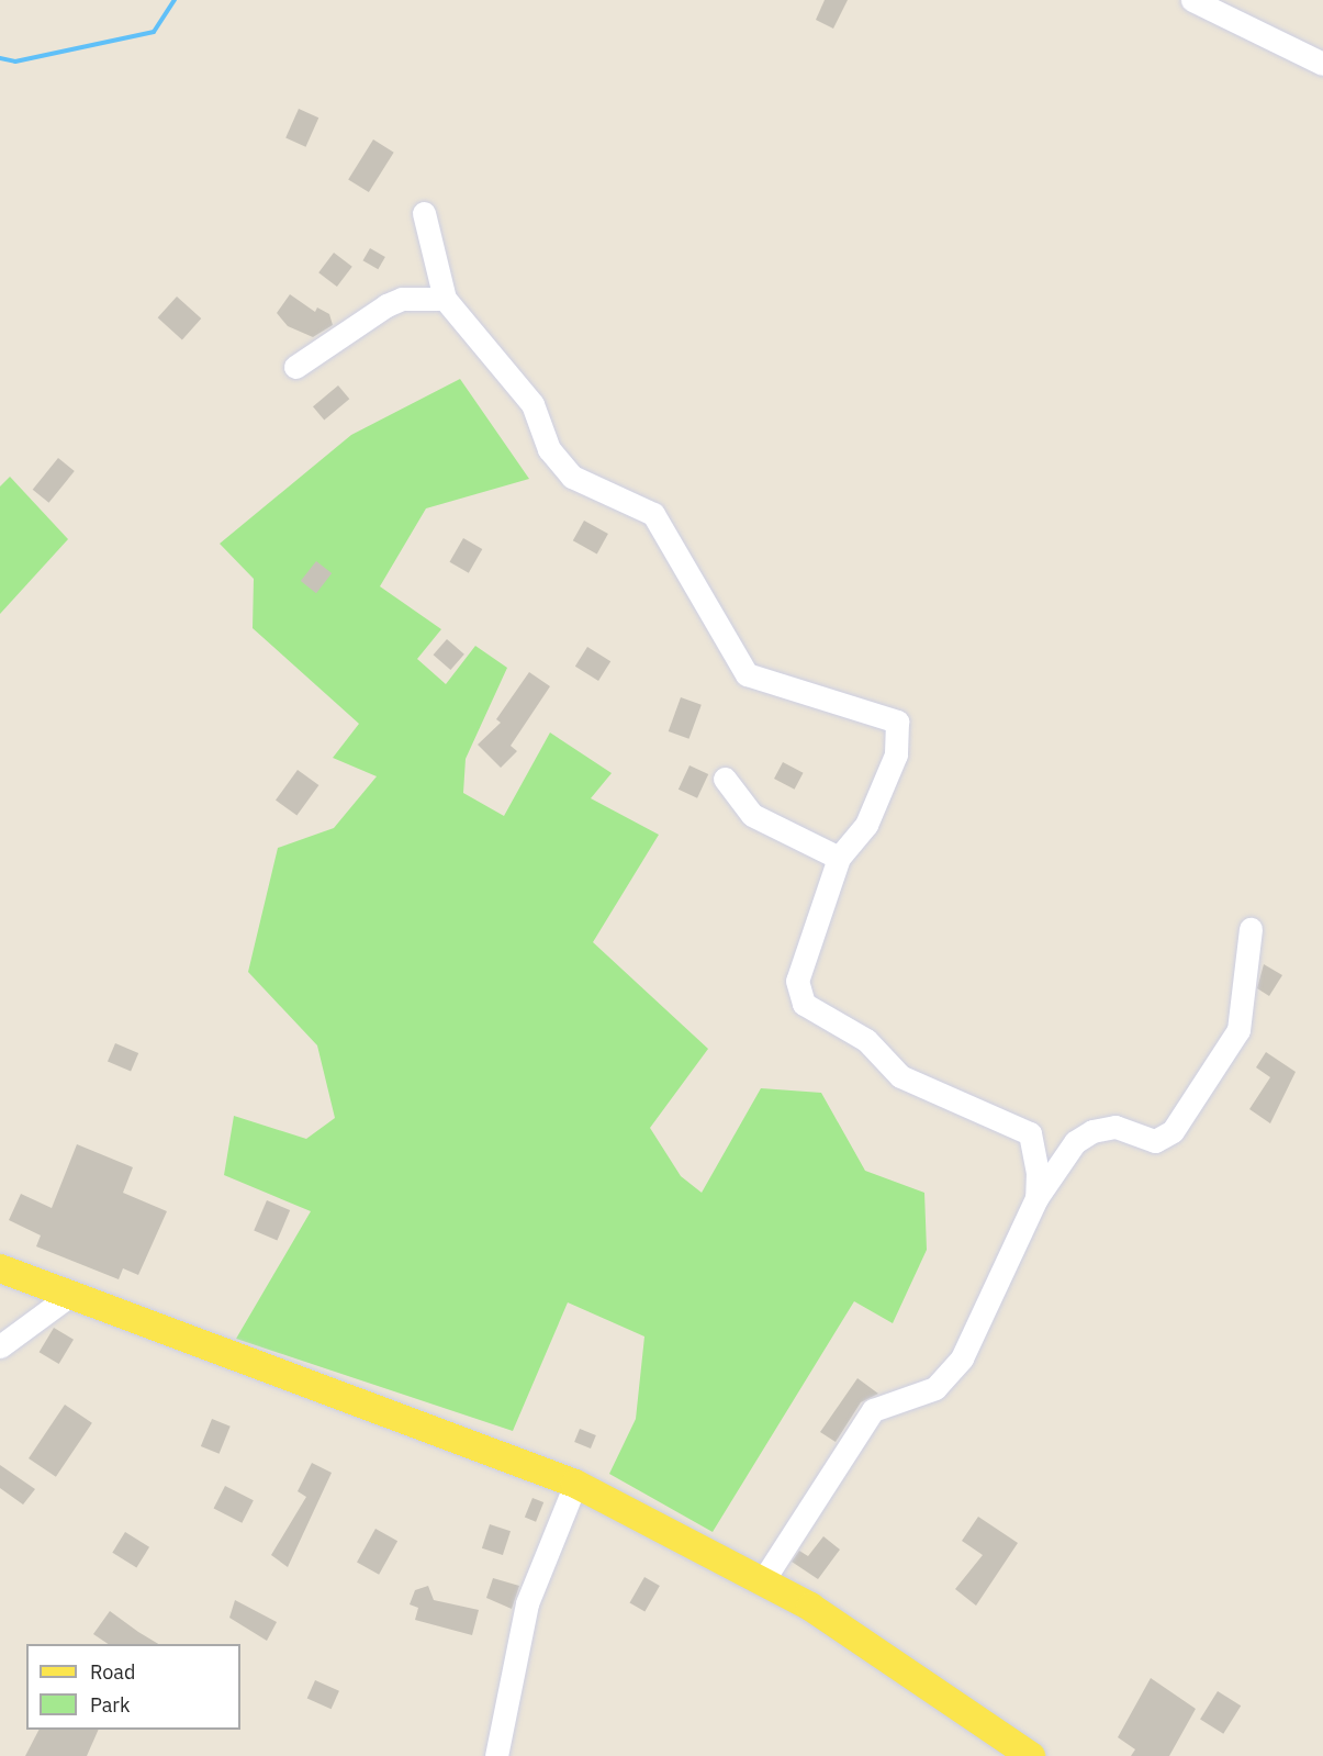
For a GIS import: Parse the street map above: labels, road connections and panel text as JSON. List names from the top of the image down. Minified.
{"legend":["Road","Park"]}
